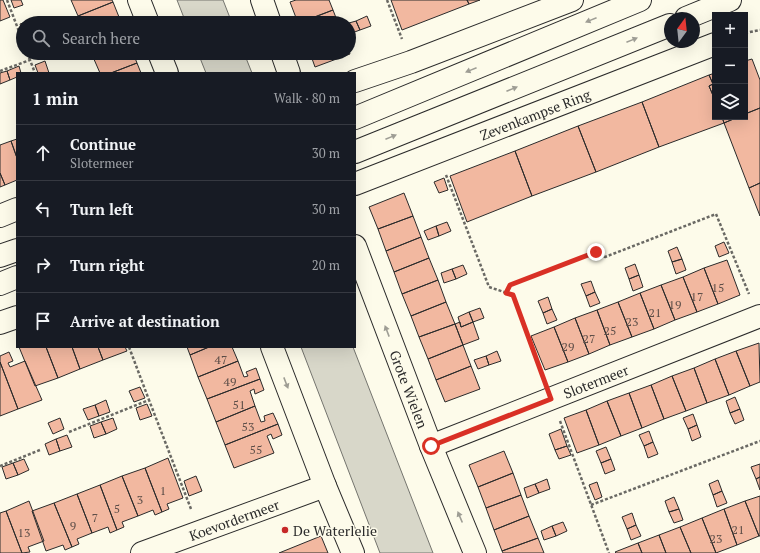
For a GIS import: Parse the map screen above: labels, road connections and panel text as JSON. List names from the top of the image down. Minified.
{"streets":{"street":["Zevenkampse Ring","Slotermeer","Grote Wielen","Koevordermeer"]},"crossings":[["Slotermeer","Grote Wielen"]],"places":["De Waterlelie"],"house_numbers":["15","17","19","21","23","25","27","29","47","49","51","53","55","1","3","5","7","9","21","13","23"],"north":"top","page":{"map_buttons":["+","−"],"search":"Search here","heading":["1 min","Walk · 80 m"],"list":[["Continue","Slotermeer","30 m"],["Turn left","30 m"],["Turn right","20 m"],"Arrive at destination"]}}
